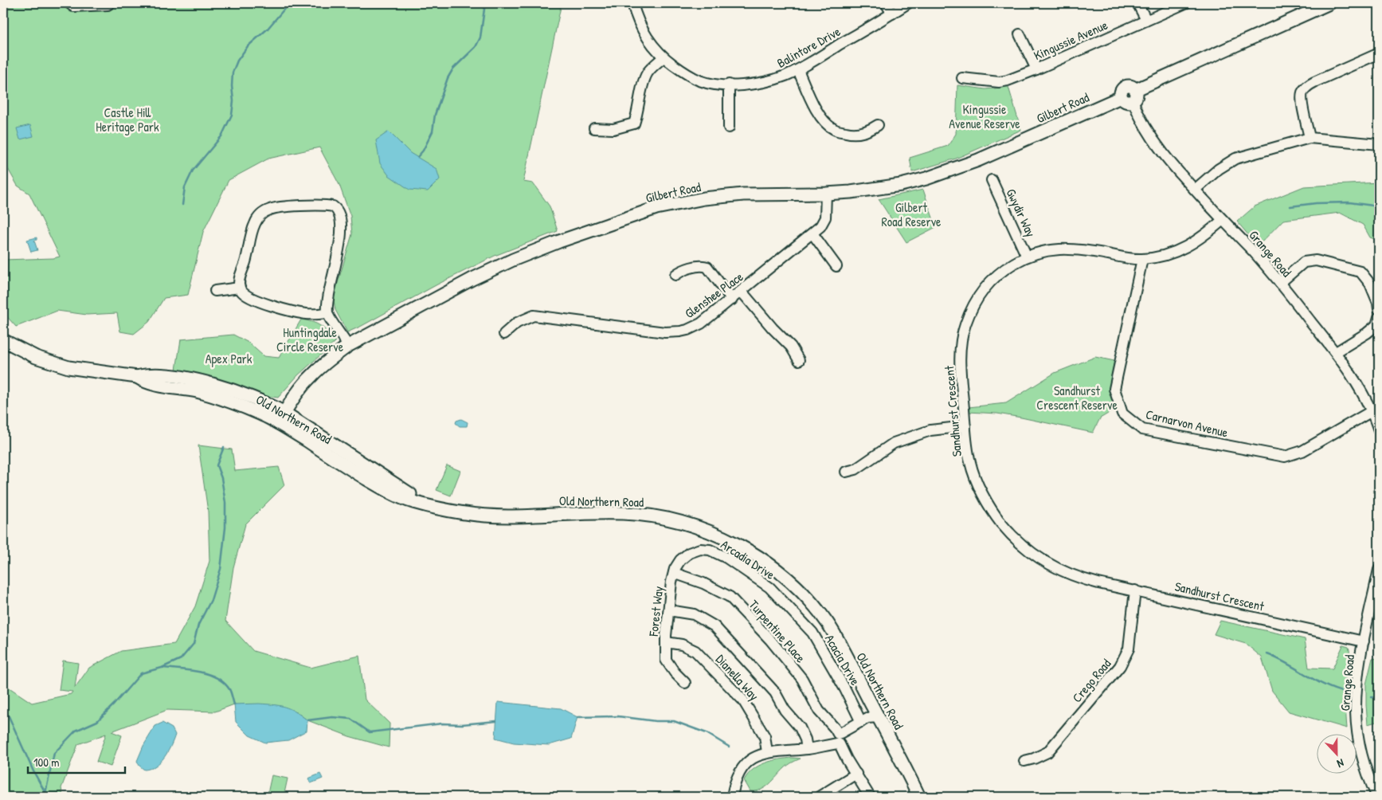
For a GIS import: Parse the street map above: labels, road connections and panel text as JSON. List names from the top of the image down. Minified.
{"streets":{"main road":["Gilbert Road","Old Northern Road"],"street":["Kingussie Avenue","Balintore Drive","Gwydir Way","Grange Road","Glenshee Place","Sandhurst Crescent","Carnarvon Avenue","Arcadia Drive","Forest Way","Turpentine Place","Acacia Drive","Dianella Way","Crego Road"]},"crossings":[["Gilbert Road","Grange Road"],["Gilbert Road","Glenshee Place"],["Gilbert Road","Old Northern Road"],["Gwydir Way","Sandhurst Crescent"],["Grange Road","Sandhurst Crescent"],["Grange Road","Carnarvon Avenue"],["Sandhurst Crescent","Carnarvon Avenue"],["Sandhurst Crescent","Crego Road"],["Arcadia Drive","Forest Way"],["Arcadia Drive","Acacia Drive"],["Forest Way","Turpentine Place"],["Forest Way","Dianella Way"]],"parks":["Kingussie Avenue Reserve","Castle Hill Heritage Park","Gilbert Road Reserve","Huntingdale Circle Reserve","Apex Park","Sandhurst Crescent Reserve"],"scale_bar":"100 m","north":"bottom"}
